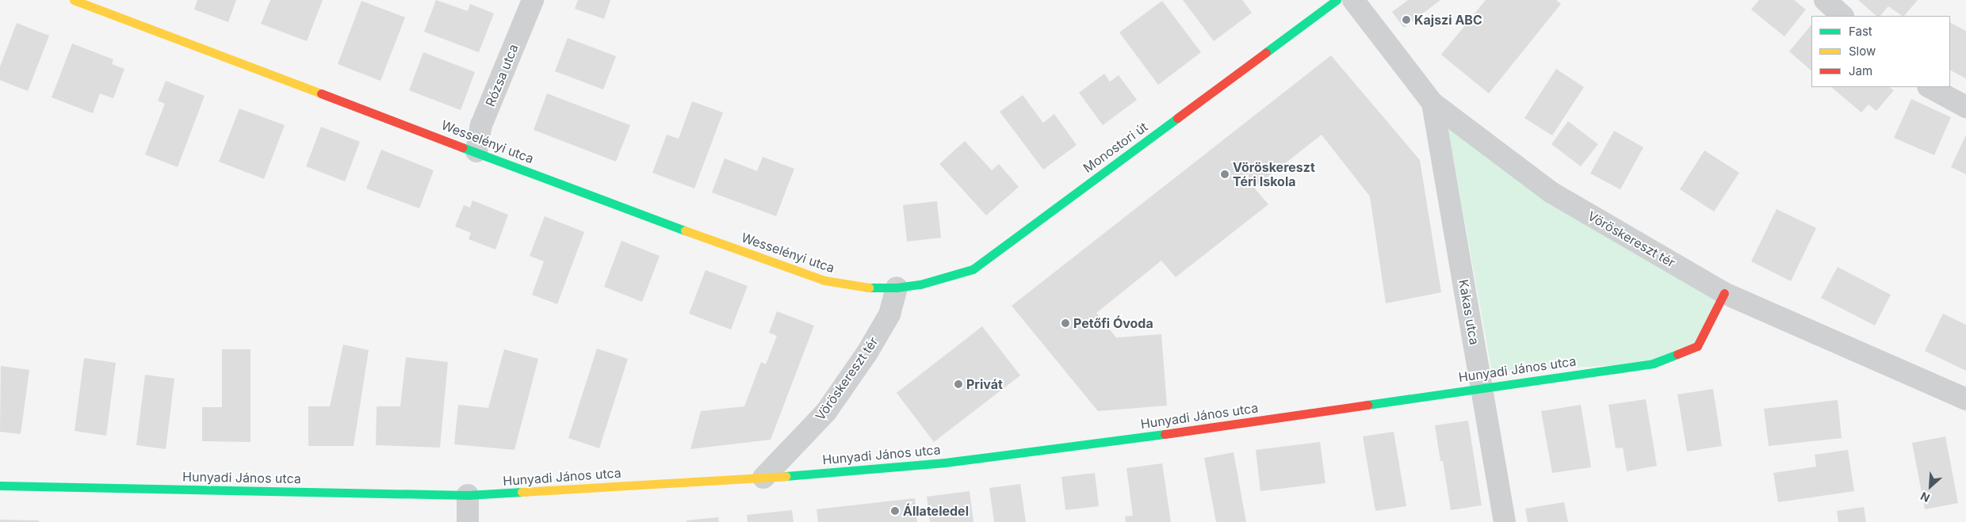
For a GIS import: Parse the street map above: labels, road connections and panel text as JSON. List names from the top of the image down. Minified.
{"streets":{"street":["Rózsa utca","Wesselényi utca","Monostori út","Vöröskereszt tér","Kakas utca","Hunyadi János utca"]},"crossings":[["Rózsa utca","Wesselényi utca"],["Wesselényi utca","Monostori út"],["Wesselényi utca","Vöröskereszt tér"],["Monostori út","Vöröskereszt tér"],["Vöröskereszt tér","Kakas utca"],["Vöröskereszt tér","Hunyadi János utca"],["Kakas utca","Hunyadi János utca"]],"places":["Kajszi ABC","Vöröskereszt Téri Iskola","Petőfi Óvoda","Privát","Állateledel"],"legend":["Fast","Slow","Jam"],"north":"bottom left"}
